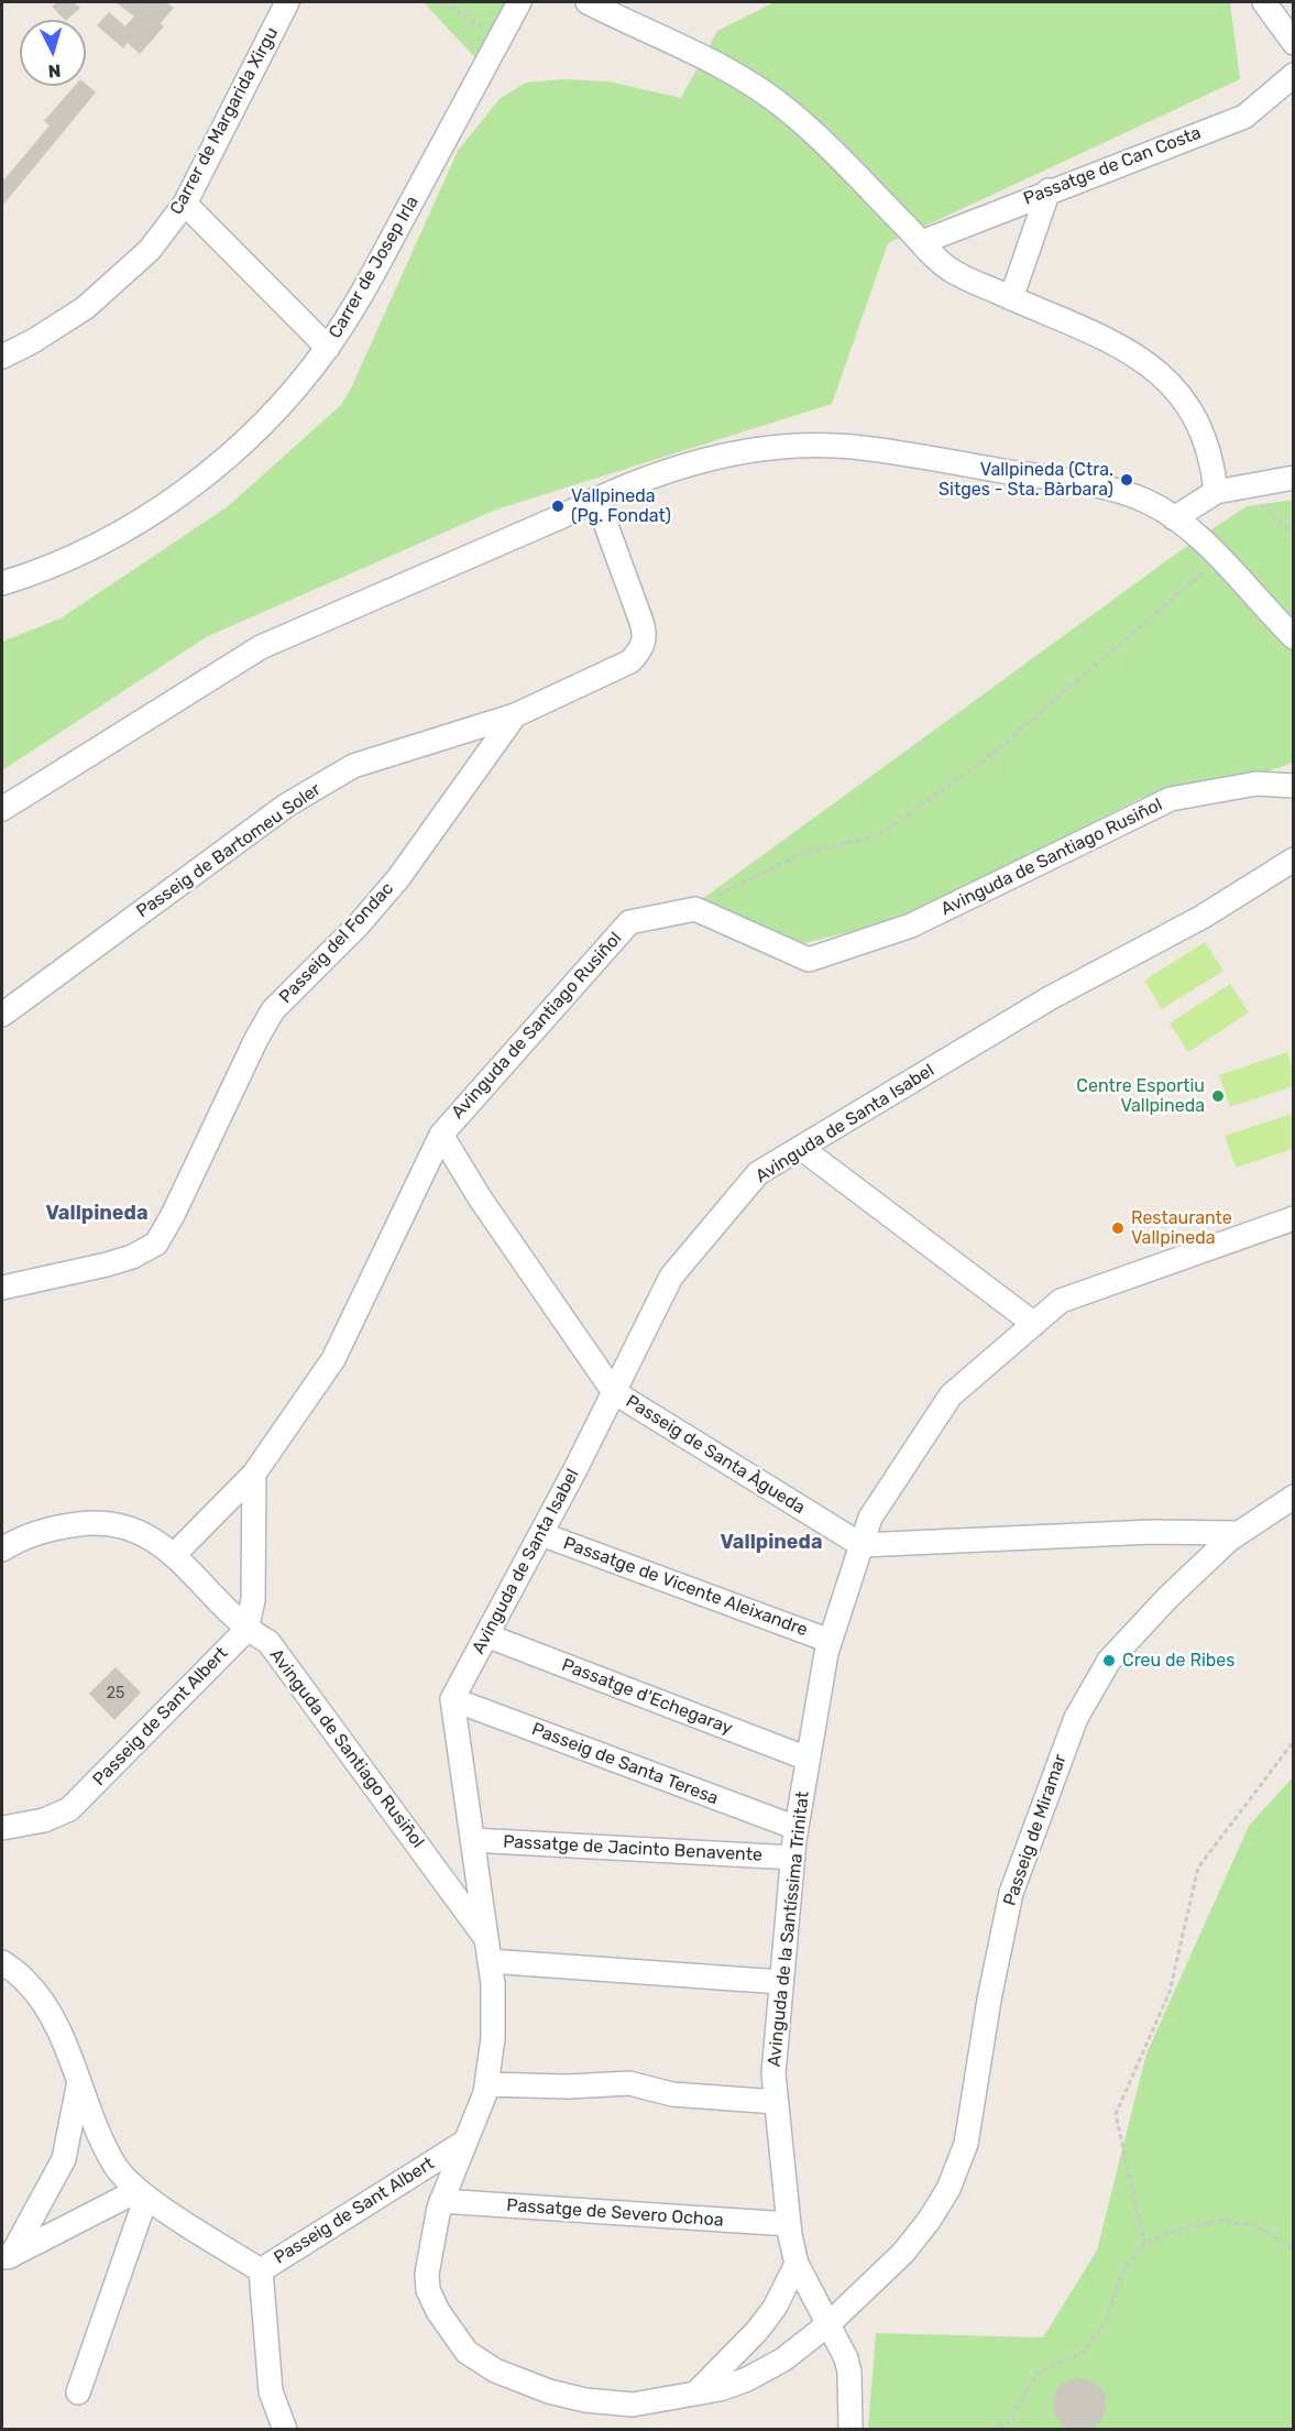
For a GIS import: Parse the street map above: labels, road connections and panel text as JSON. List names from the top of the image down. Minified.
{"streets":{"street":["Carrer de Margarida Xirgu","Passatge de Can Costa","Carrer de Josep Irla","Passeig de Bartomeu Soler","Avinguda de Santiago Rusiñol","Passeig del Fondac","Avinguda de Santa Isabel","Passeig de Santa Àgueda","Passatge de Vicente Aleixandre","Passatge d'Echegaray","Passeig de Sant Albert","Passeig de Santa Teresa","Passeig de Miramar","Passatge de Jacinto Benavente","Avinguda de la Santíssima Trinitat","Passatge de Severo Ochoa"]},"crossings":[["Passeig de Bartomeu Soler","Passeig del Fondac"],["Avinguda de Santiago Rusiñol","Passeig de Santa Àgueda"],["Avinguda de Santiago Rusiñol","Passeig de Sant Albert"],["Avinguda de Santa Isabel","Passeig de Santa Àgueda"],["Avinguda de Santa Isabel","Passatge de Vicente Aleixandre"],["Avinguda de Santa Isabel","Passatge d'Echegaray"],["Avinguda de Santa Isabel","Passeig de Santa Teresa"],["Passeig de Santa Àgueda","Avinguda de la Santíssima Trinitat"],["Passatge de Vicente Aleixandre","Avinguda de la Santíssima Trinitat"],["Passatge d'Echegaray","Avinguda de la Santíssima Trinitat"],["Passeig de Santa Teresa","Avinguda de la Santíssima Trinitat"],["Passeig de Miramar","Avinguda de la Santíssima Trinitat"],["Passatge de Jacinto Benavente","Avinguda de la Santíssima Trinitat"],["Avinguda de la Santíssima Trinitat","Passatge de Severo Ochoa"]],"districts":["Vallpineda","Vallpineda"],"places":["Vallpineda (Ctra. Sitges - Sta. Bàrbara)","Vallpineda (Pg. Fondat)","Centre Esportiu Vallpineda","Restaurante Vallpineda","Creu de Ribes"],"house_numbers":["25"],"north":"bottom"}
